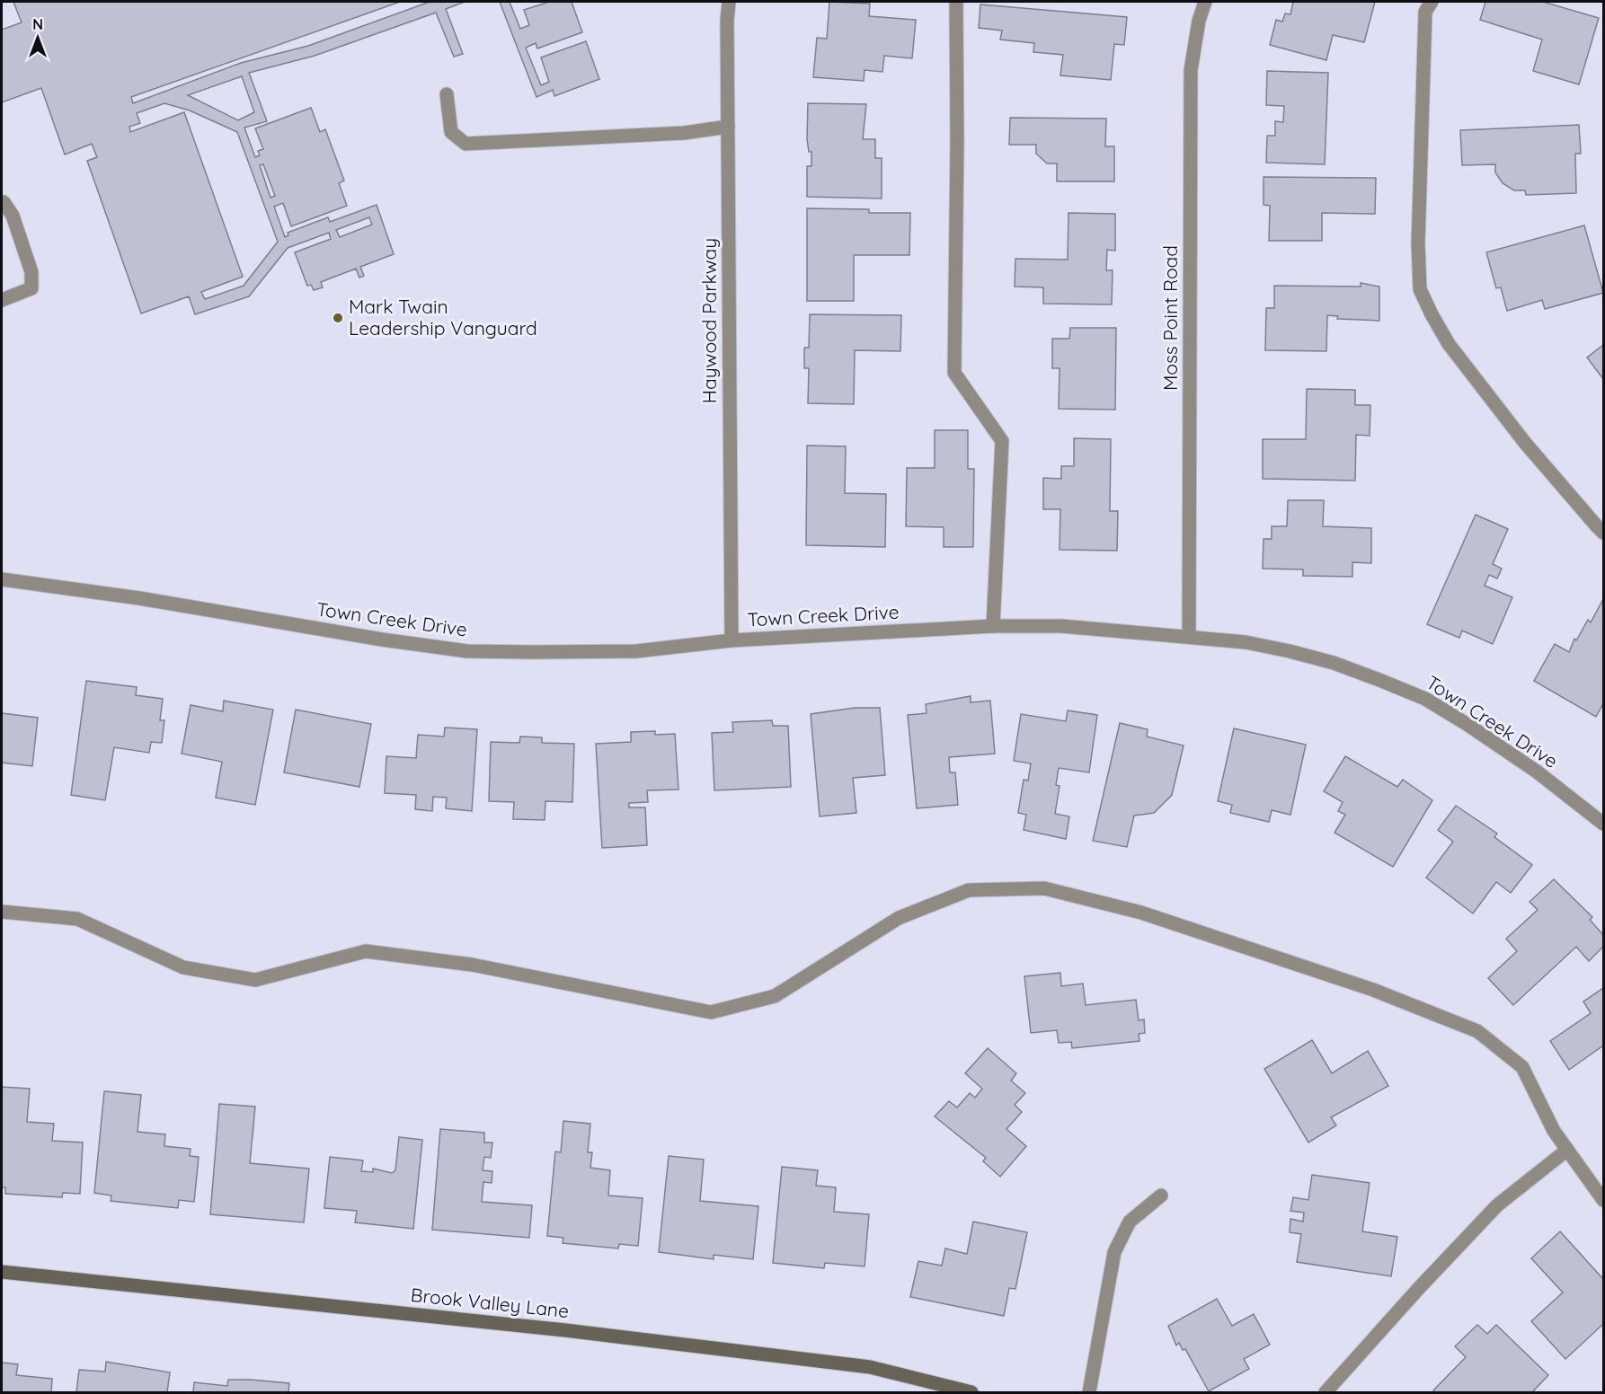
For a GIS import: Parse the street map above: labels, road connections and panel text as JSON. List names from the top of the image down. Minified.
{"streets":{"street":["Moss Point Road","Haywood Parkway","Town Creek Drive","Brook Valley Lane"]},"crossings":[["Moss Point Road","Town Creek Drive"],["Haywood Parkway","Town Creek Drive"]],"places":["Mark Twain Leadership Vanguard"],"north":"top"}
